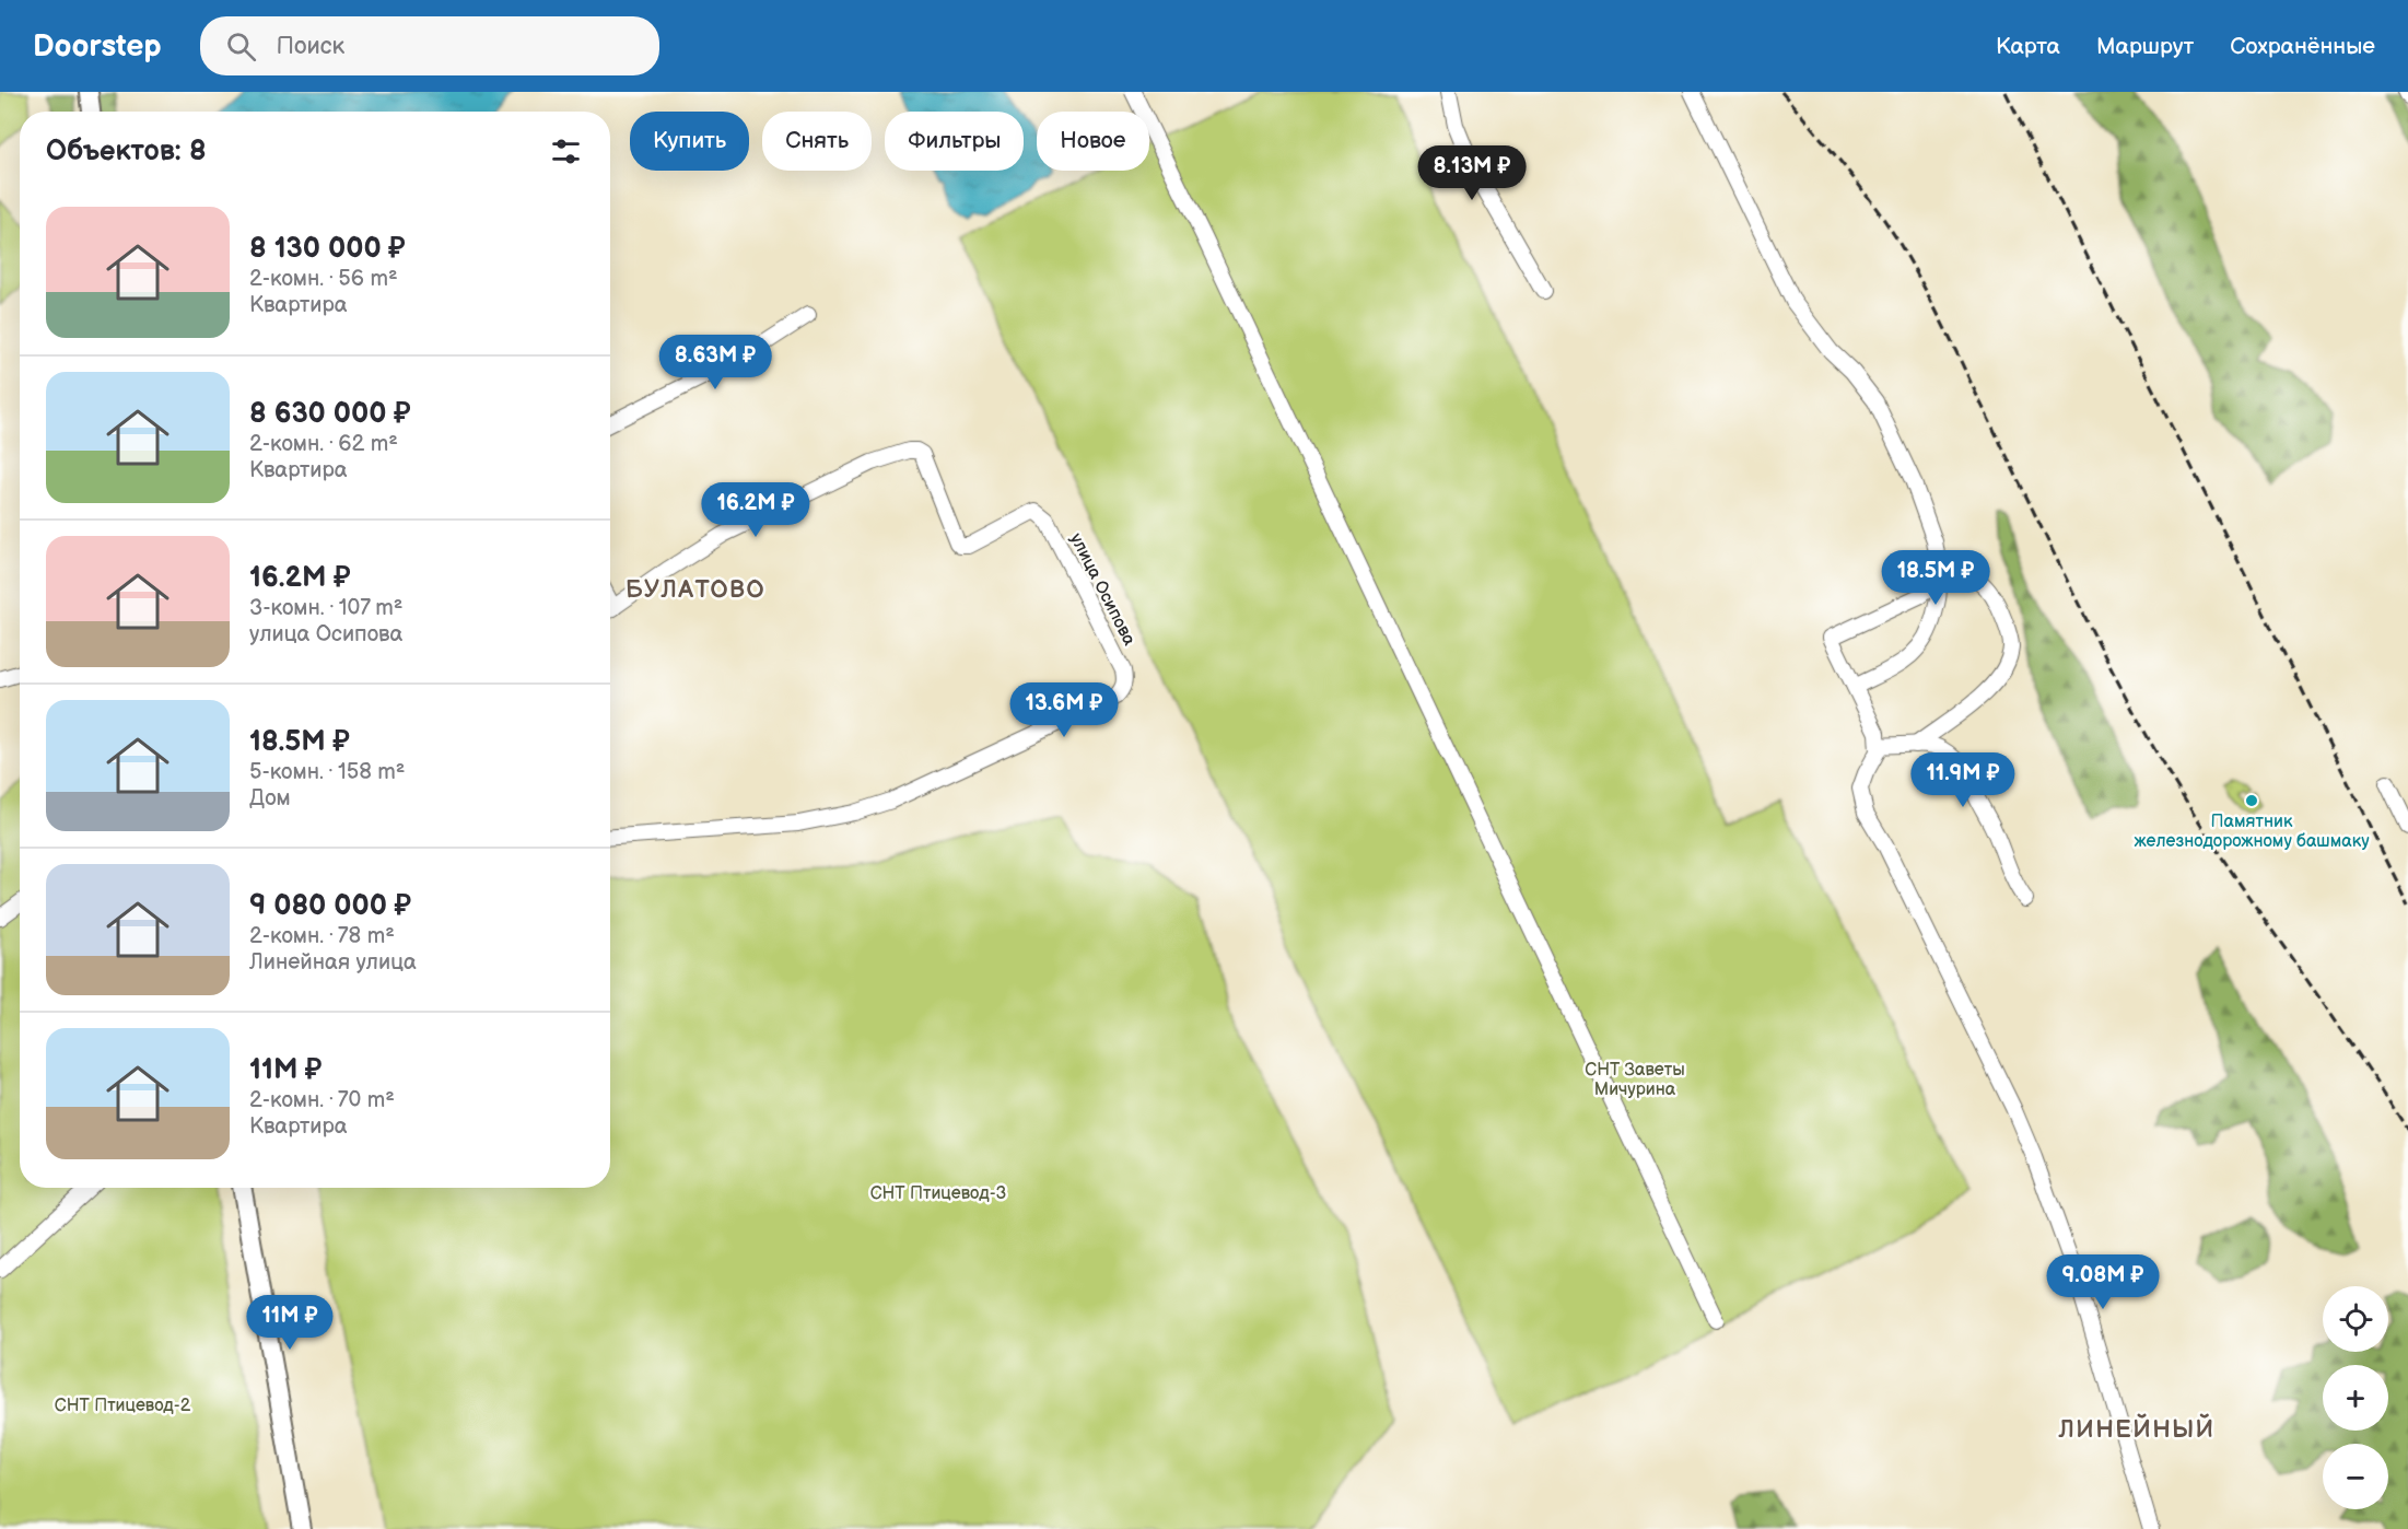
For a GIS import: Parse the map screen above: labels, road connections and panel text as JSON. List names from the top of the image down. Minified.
{"streets":{"street":["улица Осипова"]},"districts":["БУЛАТОВО","ЛИНЕЙНЫЙ"],"parks":["СНТ Заветы Мичурина","СНТ Птицевод-3","СНТ Птицевод-2"],"places":["Памятник железнодорожному башмаку"],"page":{"header":"Doorstep","search":"Поиск","nav":["Карта","Маршрут","Сохранённые"],"chip":["Купить","Снять","Фильтры","Новое"],"heading":"Объектов: 8","price":["8.13M ₽","8.63M ₽","16.2M ₽","18.5M ₽","13.6M ₽","11.9M ₽","9.08M ₽","11M ₽"],"list":[{"name":"8 130 000 ₽","note":"2-комн. · 56 m² · Квартира"},{"name":"8 630 000 ₽","note":"2-комн. · 62 m² · Квартира"},{"name":"16.2M ₽","note":"3-комн. · 107 m² · улица Осипова"},{"name":"18.5M ₽","note":"5-комн. · 158 m² · Дом"},{"name":"9 080 000 ₽","note":"2-комн. · 78 m² · Линейная улица"},{"name":"11M ₽","note":"2-комн. · 70 m² · Квартира"}],"map_buttons":["+","−"]}}
